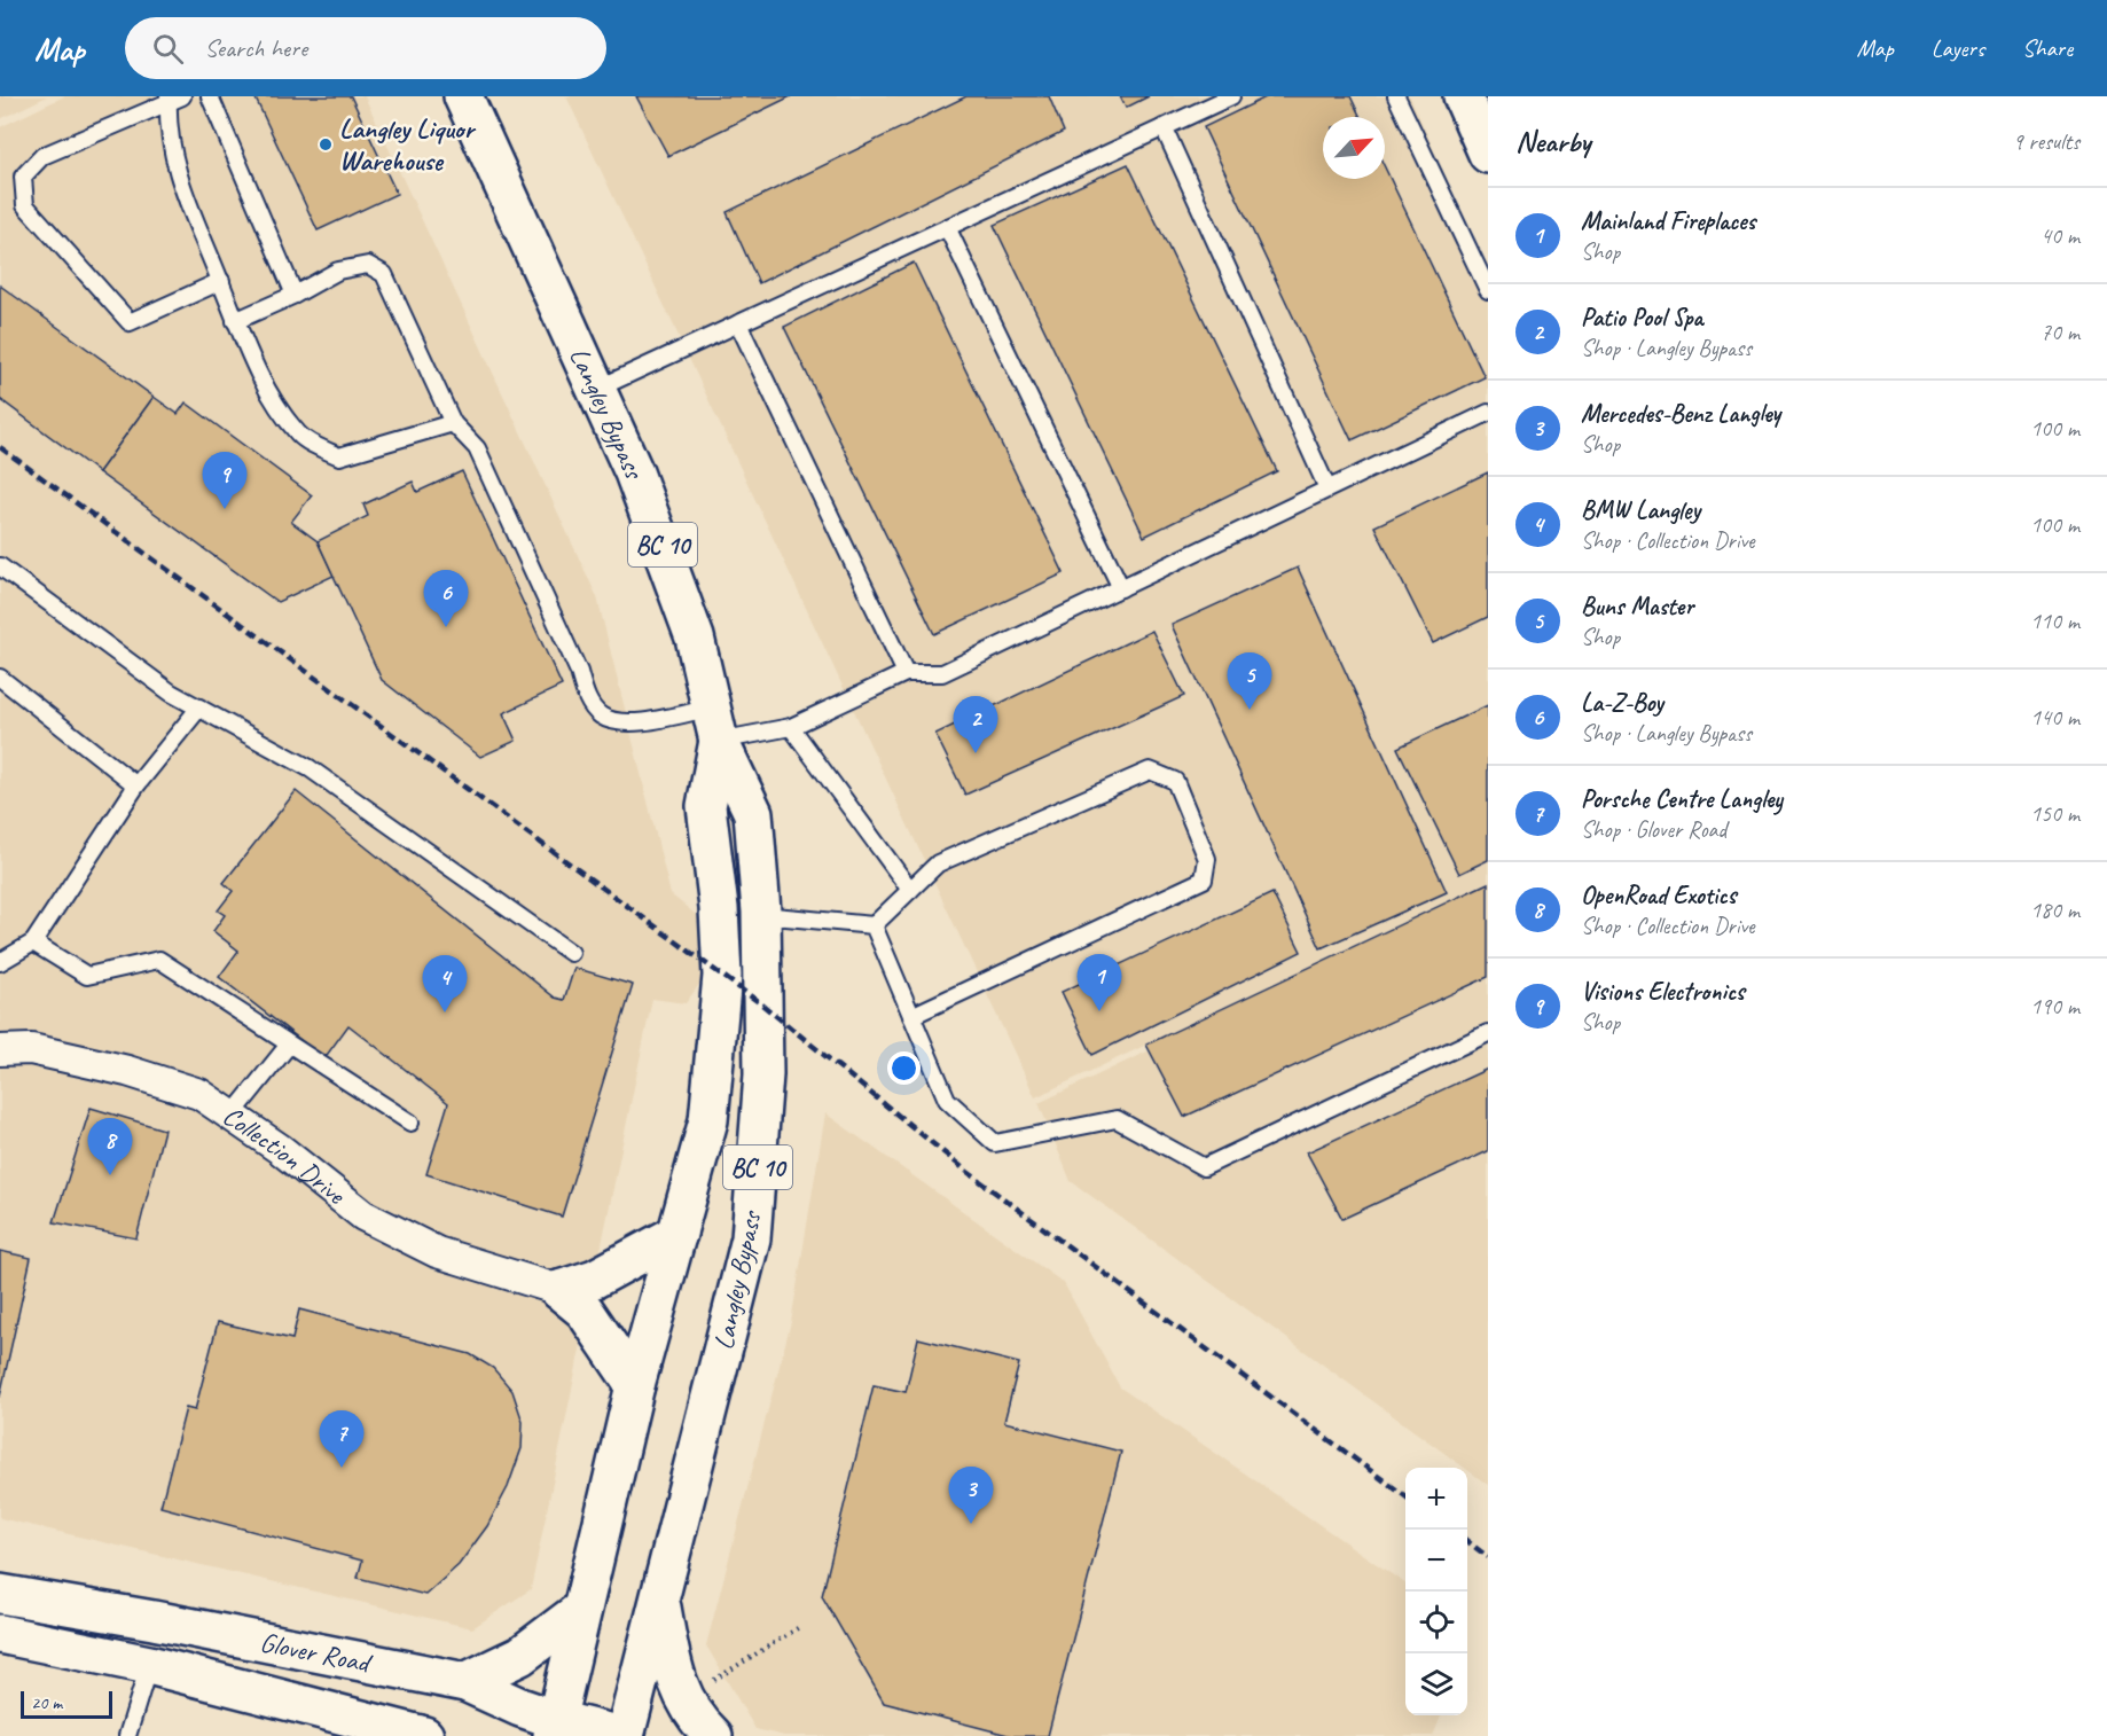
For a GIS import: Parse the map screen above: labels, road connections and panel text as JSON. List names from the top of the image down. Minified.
{"streets":{"main road":["Langley Bypass","BC 10","Glover Road"],"street":["Collection Drive"]},"crossings":[["Langley Bypass","Glover Road"]],"places":["Langley Liquor Warehouse"],"scale_bar":"20 m","north":"top right","page":{"header":"Map","search":"Search here","nav":["Map","Layers","Share"],"heading":["Nearby","9 results"],"list":[{"mark":"1","name":"Mainland Fireplaces","note":"Shop","value":"40 m"},{"mark":"2","name":"Patio Pool Spa","note":"Shop · Langley Bypass","value":"70 m"},{"mark":"3","name":"Mercedes-Benz Langley","note":"Shop","value":"100 m"},{"mark":"4","name":"BMW Langley","note":"Shop · Collection Drive","value":"100 m"},{"mark":"5","name":"Buns Master","note":"Shop","value":"110 m"},{"mark":"6","name":"La-Z-Boy","note":"Shop · Langley Bypass","value":"140 m"},{"mark":"7","name":"Porsche Centre Langley","note":"Shop · Glover Road","value":"150 m"},{"mark":"8","name":"OpenRoad Exotics","note":"Shop · Collection Drive","value":"180 m"},{"mark":"9","name":"Visions Electronics","note":"Shop","value":"190 m"}],"pins":["9","6","5","2","1","4","8","7","3"],"map_buttons":["+","−"],"scale":"20 m"}}
